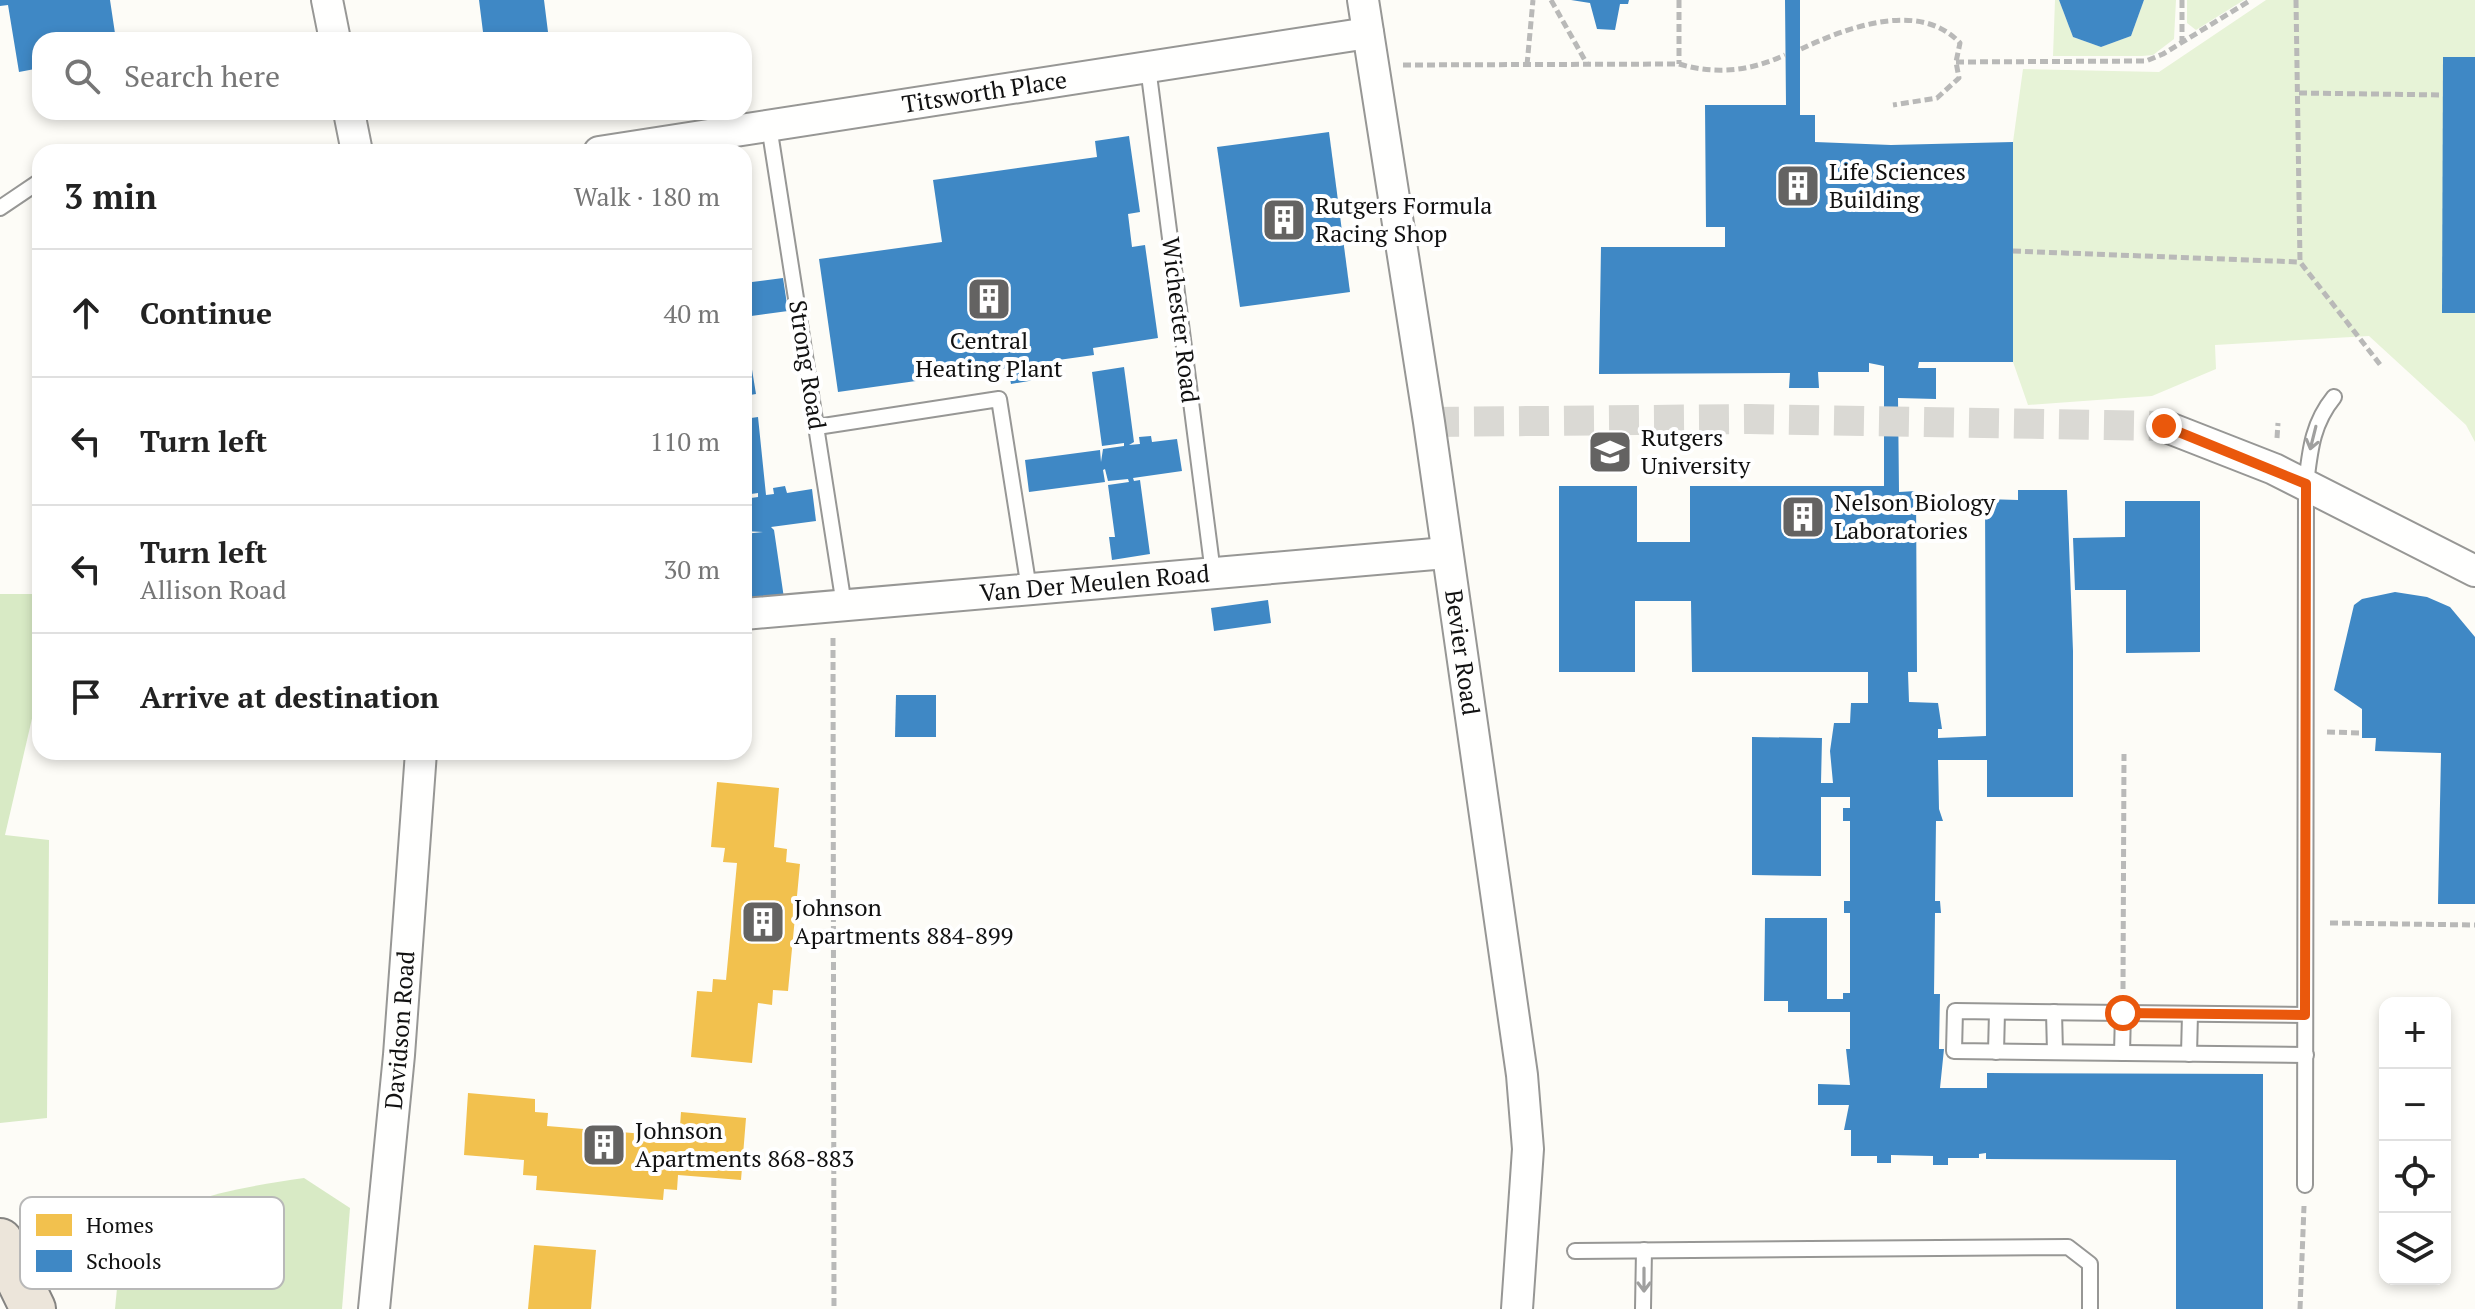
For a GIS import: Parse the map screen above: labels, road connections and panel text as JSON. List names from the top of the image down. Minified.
{"streets":{"street":["Titsworth Place","Van Der Meulen Road","Bevier Road","Davidson Road"],"lane":["Wichester Road","Strong Road"]},"crossings":[["Titsworth Place","Wichester Road"],["Titsworth Place","Strong Road"],["Titsworth Place","Bevier Road"],["Wichester Road","Van Der Meulen Road"],["Strong Road","Van Der Meulen Road"],["Van Der Meulen Road","Bevier Road"]],"places":{"building":["Life Sciences Building","Rutgers Formula Racing Shop","Central Heating Plant","Nelson Biology Laboratories","Johnson Apartments 884-899","Johnson Apartments 868-883"],"school or university":["Rutgers University"]},"legend":["Homes","Schools"],"page":{"search":"Search here","heading":["3 min","Walk · 180 m"],"list":[["Continue","40 m"],["Turn left","110 m"],["Turn left","Allison Road","30 m"],"Arrive at destination"],"map_buttons":["+","−"]}}
